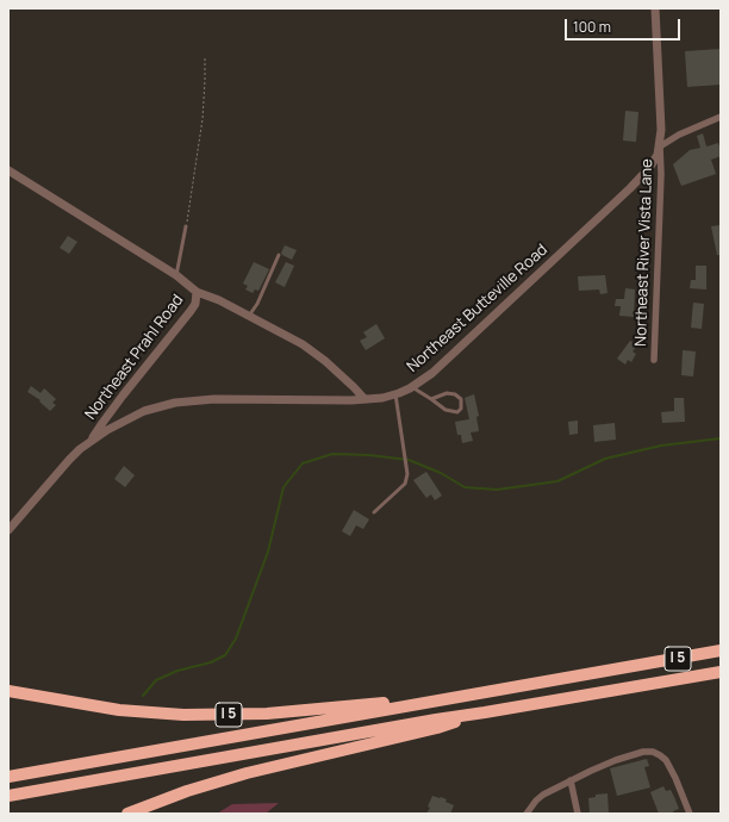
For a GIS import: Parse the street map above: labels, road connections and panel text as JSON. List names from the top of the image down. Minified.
{"streets":{"highway":["I 5"],"street":["Northeast River Vista Lane","Northeast Butteville Road","Northeast Prahl Road"]},"crossings":[["Northeast River Vista Lane","Northeast Butteville Road"],["Northeast Butteville Road","Northeast Prahl Road"]],"scale_bar":"100 m"}
